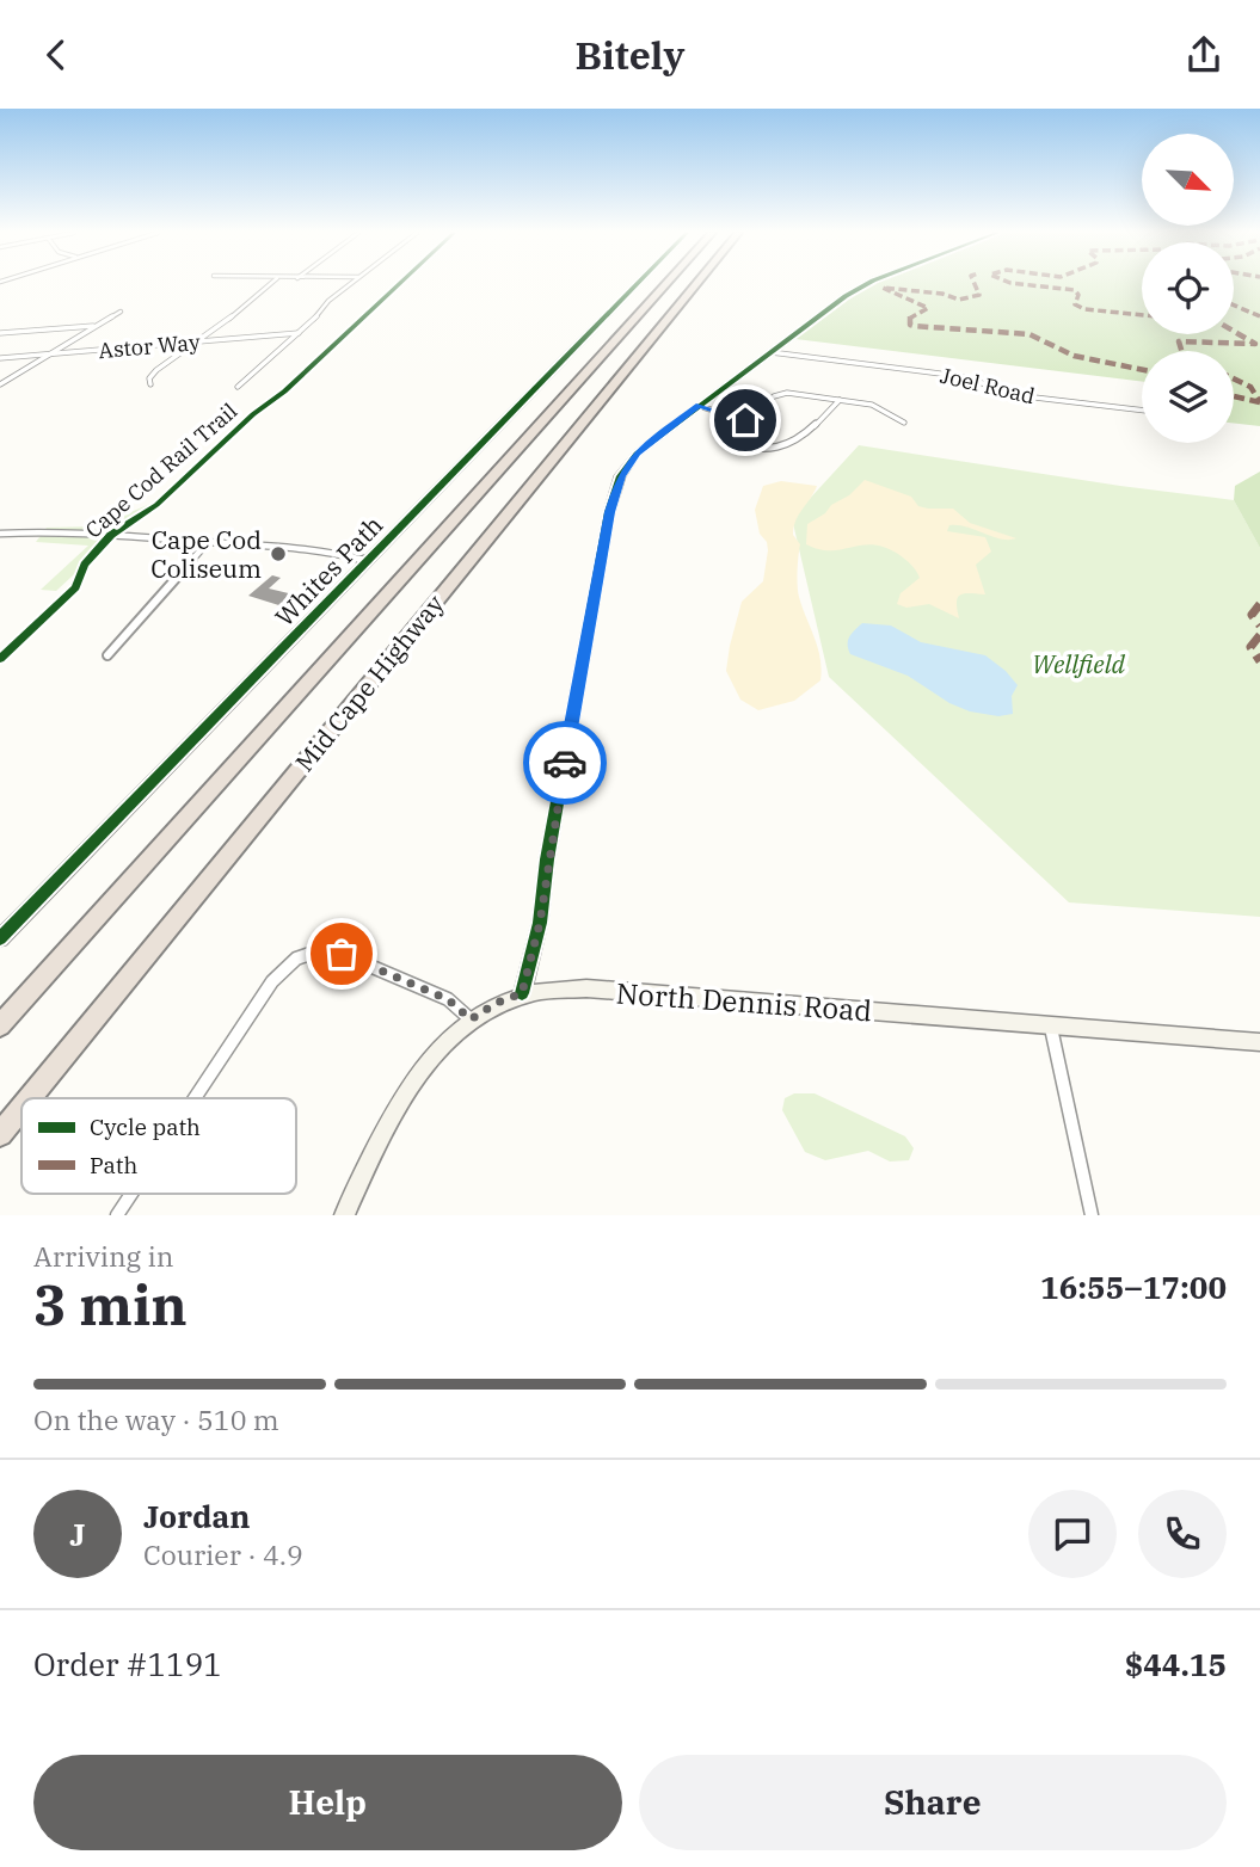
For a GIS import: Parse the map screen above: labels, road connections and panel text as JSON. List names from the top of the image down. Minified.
{"streets":{"highway":["Mid Cape Highway"],"street":["Astor Way","Joel Road","Whites Path","North Dennis Road"],"cycle path":["Cape Cod Rail Trail"]},"parks":["Wellfield"],"places":["Cape Cod Coliseum"],"legend":["Cycle path","Path"],"north":"bottom right","page":{"header":"Bitely","heading":["3 min","Arriving in","16:55–17:00"],"panel":["Jordan","Courier · 4.9","Order #1191","$44.15"],"bar":"On the way · 510 m","round":"J","buttons":["Help","Share"]}}
